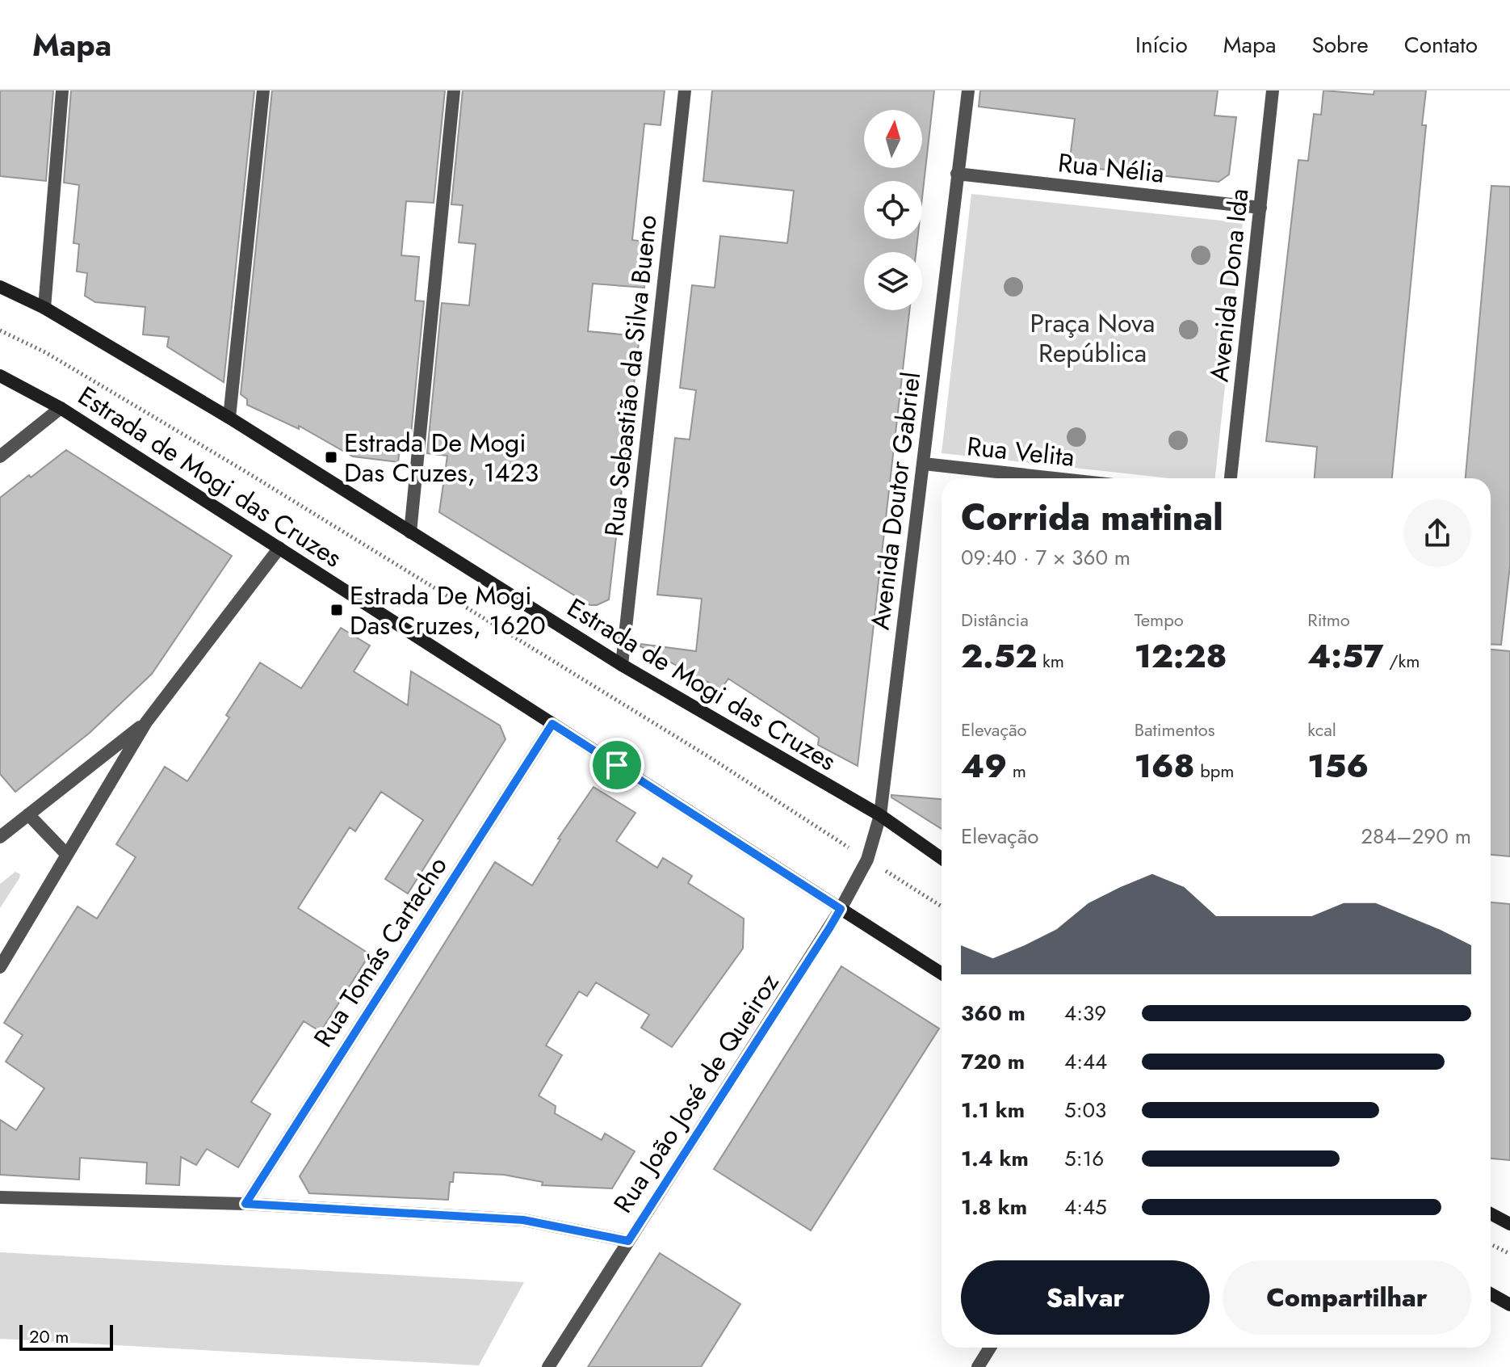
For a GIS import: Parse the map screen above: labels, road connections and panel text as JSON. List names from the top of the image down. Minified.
{"streets":{"main road":["Estrada de Mogi das Cruzes"],"street":["Rua Nélia","Avenida Dona Ida","Rua Sebastião da Silva Bueno","Rua Velita","Avenida Doutor Gabriel","Rua Tomás Cartacho","Rua João José de Queiroz"]},"crossings":[["Rua Nélia","Avenida Dona Ida"],["Rua Nélia","Avenida Doutor Gabriel"],["Rua Sebastião da Silva Bueno","Estrada de Mogi das Cruzes"],["Rua Velita","Avenida Doutor Gabriel"],["Estrada de Mogi das Cruzes","Avenida Doutor Gabriel"],["Estrada de Mogi das Cruzes","Rua Tomás Cartacho"],["Estrada de Mogi das Cruzes","Rua João José de Queiroz"],["Avenida Doutor Gabriel","Rua João José de Queiroz"]],"parks":["Praça Nova República"],"places":{"transit":["Estrada De Mogi Das Cruzes, 1423","Estrada De Mogi Das Cruzes, 1620"]},"scale_bar":"20 m","north":"top","page":{"header":"Mapa","nav":["Início","Mapa","Sobre","Contato"],"heading":["Corrida matinal","09:40 · 7 × 360 m"],"stats":[["Distância","2.52 km"],["Tempo","12:28"],["Ritmo","4:57 /km"],["Elevação","49 m"],["Batimentos","168 bpm"],["kcal","156"]],"chart":["Elevação","284–290 m"],"list":[{"name":"360 m","note":"4:39"},{"name":"720 m","note":"4:44"},{"name":"1.1 km","note":"5:03"},{"name":"1.4 km","note":"5:16"},{"name":"1.8 km","note":"4:45"}],"buttons":["Salvar","Compartilhar"],"scale":"20 m"}}
